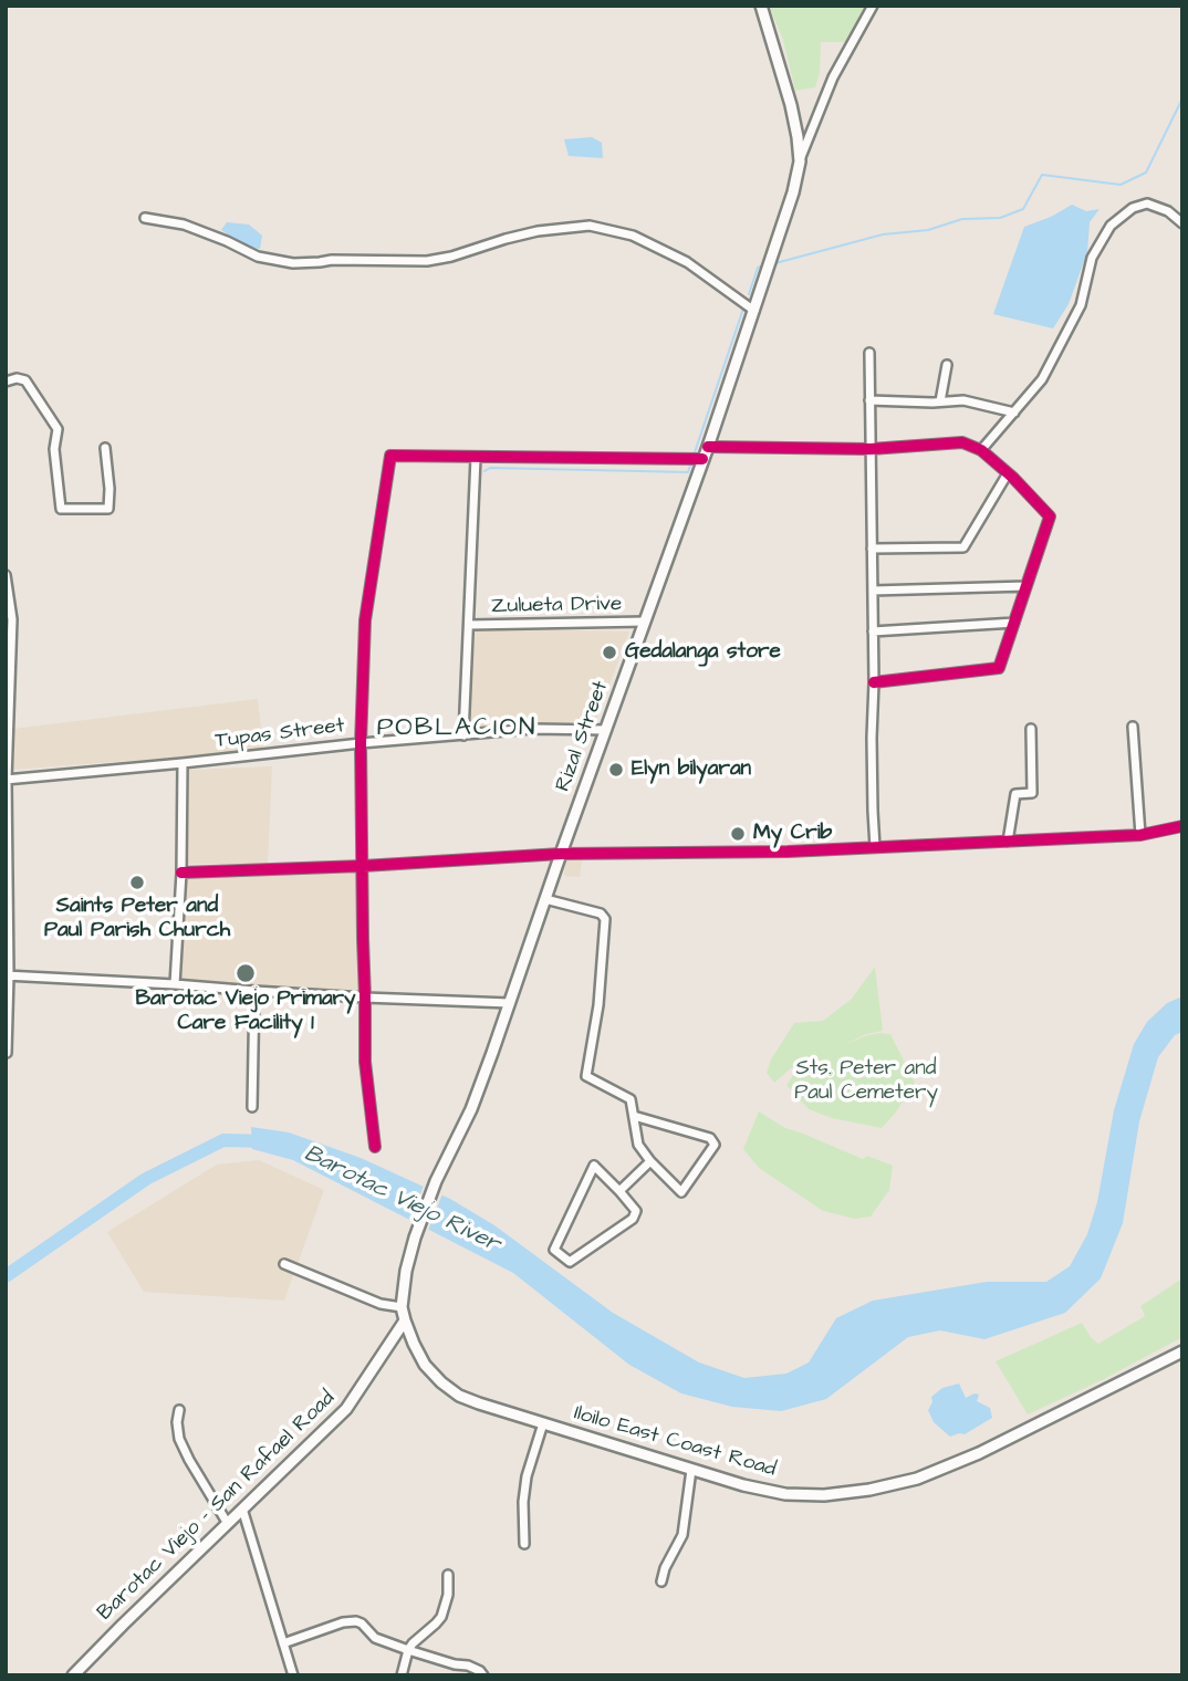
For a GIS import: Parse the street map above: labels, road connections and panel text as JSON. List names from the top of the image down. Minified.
{"streets":{"main road":["Rizal Street","Iloilo East Coast Road","Barotac Viejo – San Rafael Road"],"street":["Zulueta Drive","Tupas Street"]},"crossings":[["Zulueta Drive","Rizal Street"],["Tupas Street","Rizal Street"],["Rizal Street","Iloilo East Coast Road"],["Rizal Street","Barotac Viejo – San Rafael Road"],["Iloilo East Coast Road","Barotac Viejo – San Rafael Road"]],"districts":["POBLACION"],"water":["Barotac Viejo River"],"parks":["Sts. Peter and Paul Cemetery"],"places":["Gedalanga store","Elyn bilyaran","My Crib","Saints Peter and Paul Parish Church","Barotac Viejo Primary Care Facility 1"]}
